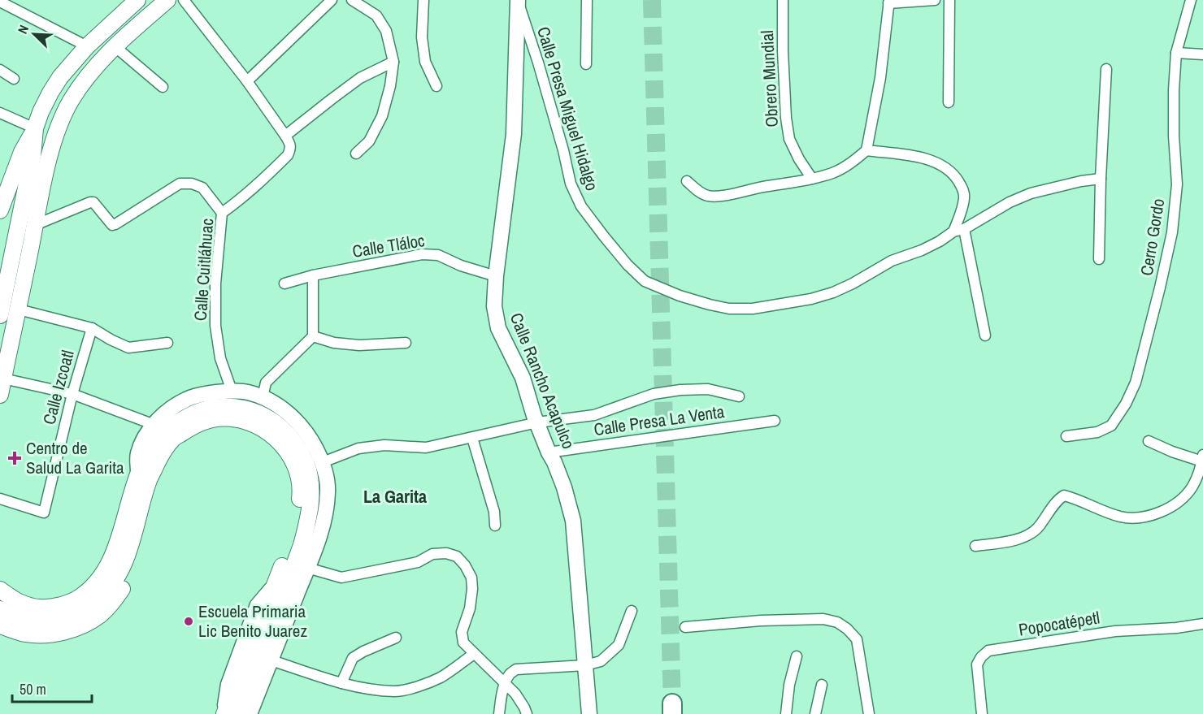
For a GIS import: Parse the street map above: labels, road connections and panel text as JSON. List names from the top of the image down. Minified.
{"streets":{"main road":["Calle Rancho Acapulco"],"street":["Obrero Mundial","Calle Presa Miguel Hidalgo","Cerro Gordo","Calle Tláloc","Calle Cuitláhuac","Calle Izcoatl","Calle Presa La Venta","Popocatépetl"]},"crossings":[["Calle Presa Miguel Hidalgo","Calle Rancho Acapulco"],["Calle Tláloc","Calle Rancho Acapulco"],["Calle Rancho Acapulco","Calle Presa La Venta"]],"districts":["La Garita"],"places":{"health":["Centro de Salud La Garita"],"other":["Escuela Primaria Lic Benito Juarez"]},"scale_bar":"50 m","north":"top left"}
